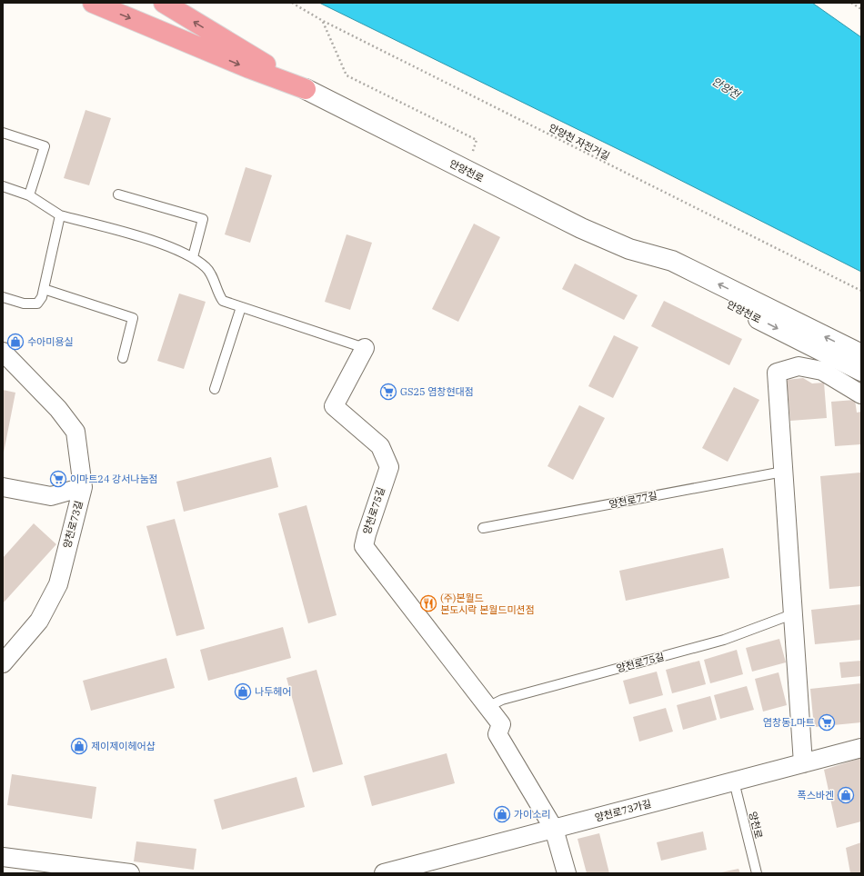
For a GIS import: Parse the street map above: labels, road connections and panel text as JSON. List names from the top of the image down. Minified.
{"streets":{"main road":["안양천로"],"street":["양천로75길","양천로73길","양천로73가길"],"lane":["양천로77길","양천로"],"path":["안양천 자전거길"]},"crossings":[["양천로75길","양천로73가길"],["양천로73가길","양천로"]],"water":["안양천"],"places":{"shop":["수아미용실","나두헤어","제이제이헤어샵","폭스바겐","가이소리"],"supermarket":["GS25 염창현대점","이마트24 강서나눔점","염창동L마트"],"restaurant":["(주)본월드 본도시락 본월드미션점"]}}
